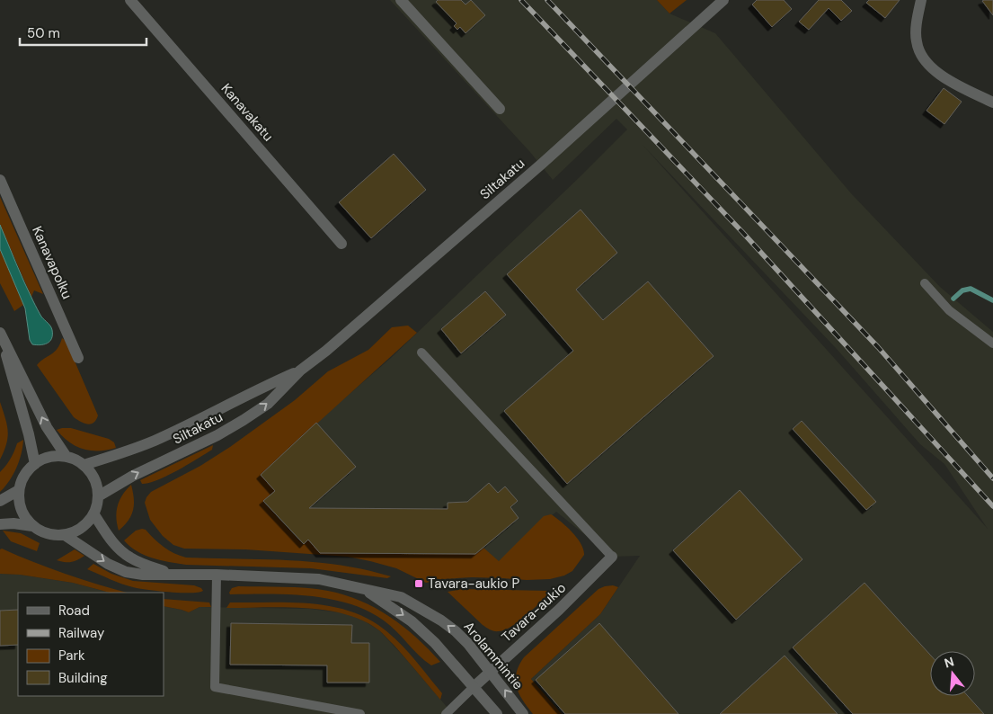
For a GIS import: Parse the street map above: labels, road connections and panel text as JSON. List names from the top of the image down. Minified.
{"streets":{"street":["Kanavakatu","Siltakatu","Kanavapolku","Tavara-aukio","Arolammintie"]},"crossings":[["Siltakatu","Arolammintie"],["Tavara-aukio","Arolammintie"]],"places":{"transit":["Tavara-aukio P"]},"legend":["Road","Railway","Park","Building"],"scale_bar":"50 m","north":"top"}
